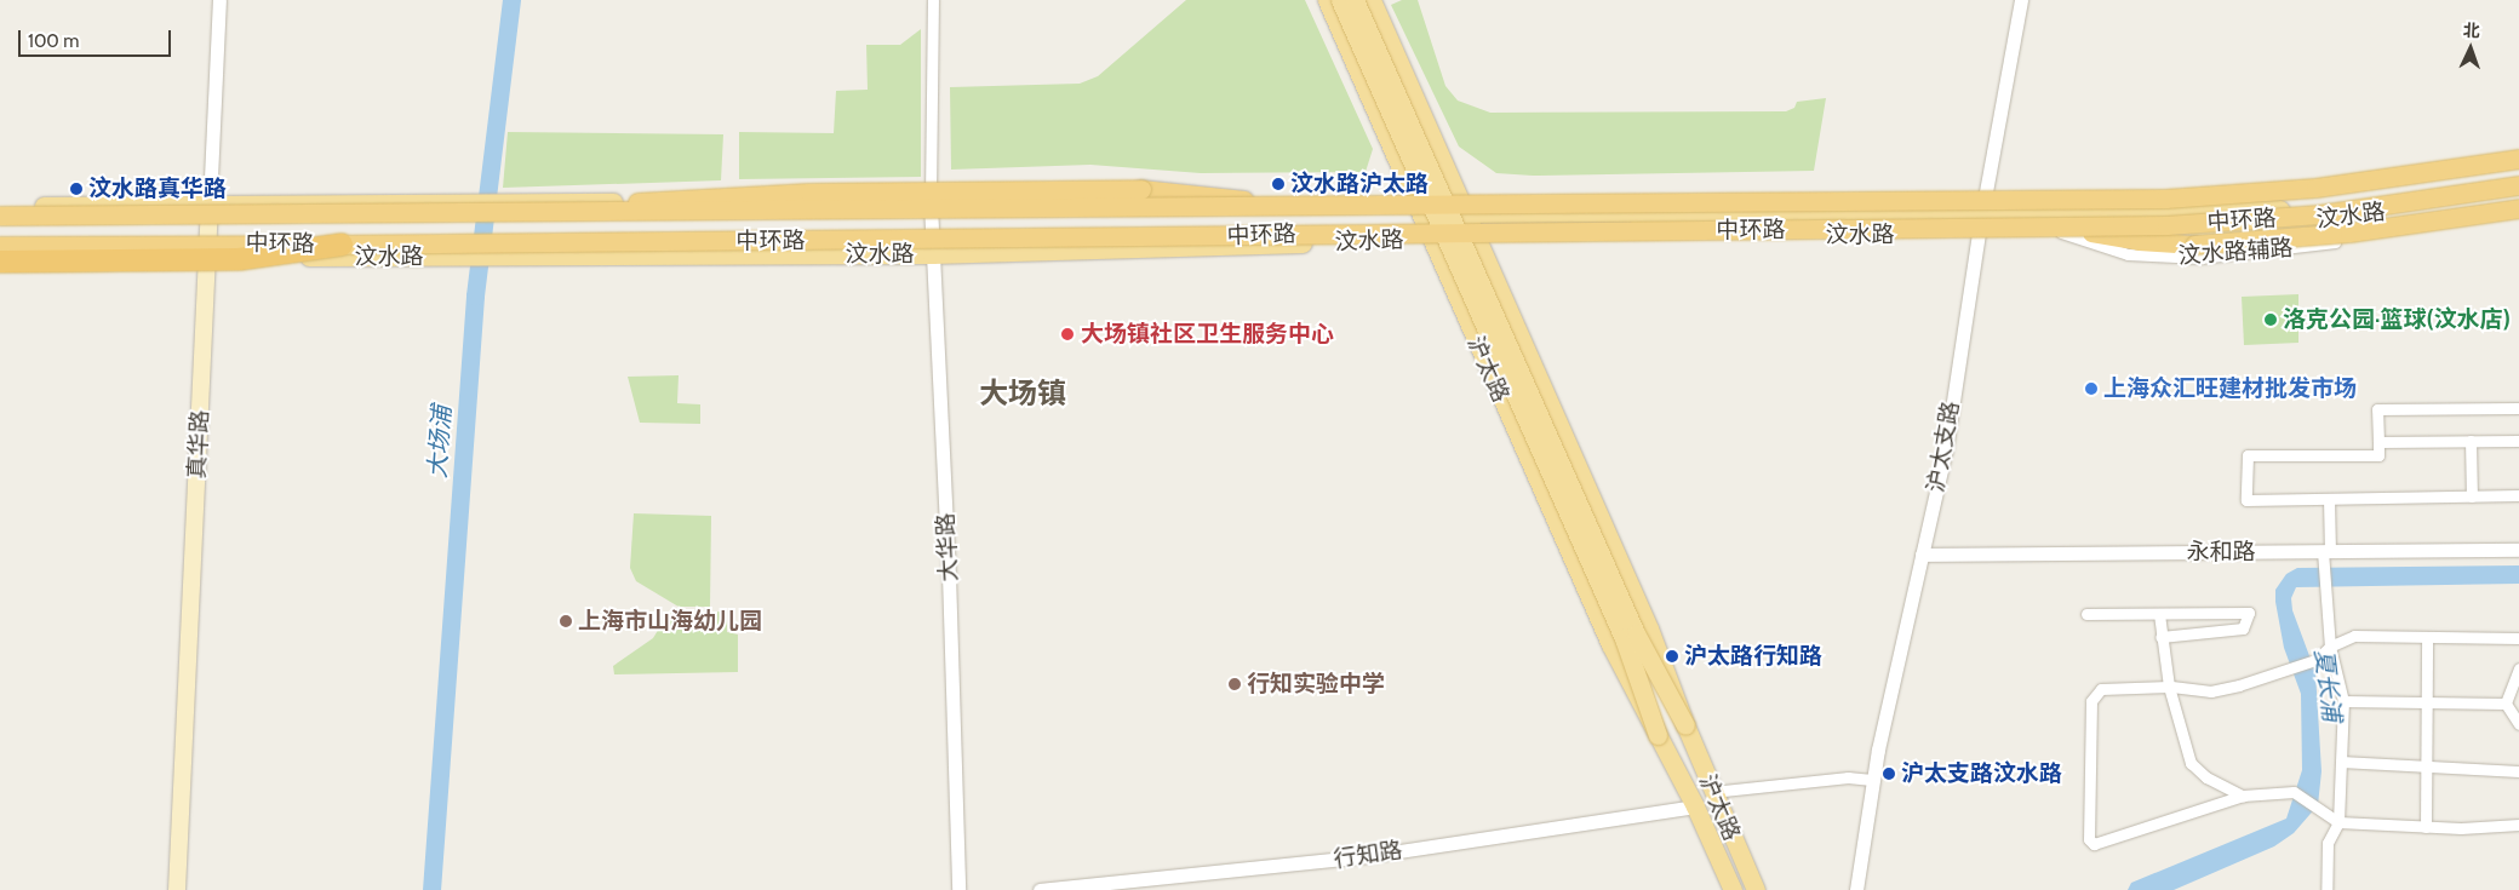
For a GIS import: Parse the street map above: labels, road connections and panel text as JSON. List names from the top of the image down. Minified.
{"streets":{"highway":["中环路"],"main road":["汶水路","沪太路","真华路"],"street":["汶水路辅路","沪太支路","大华路","永和路","行知路"]},"crossings":[["汶水路","汶水路辅路"],["汶水路","沪太路"],["汶水路","真华路"],["汶水路","沪太支路"],["汶水路","大华路"],["沪太路","行知路"],["沪太支路","永和路"]],"districts":["大场镇"],"water":["大场浦","夏长浦"],"places":["汶水路沪太路","汶水路真华路","洛克公园·篮球(汶水店)","大场镇社区卫生服务中心","上海众汇旺建材批发市场","上海市山海幼儿园","沪太路行知路","行知实验中学","沪太支路汶水路"],"scale_bar":"100 m","north":"top"}
